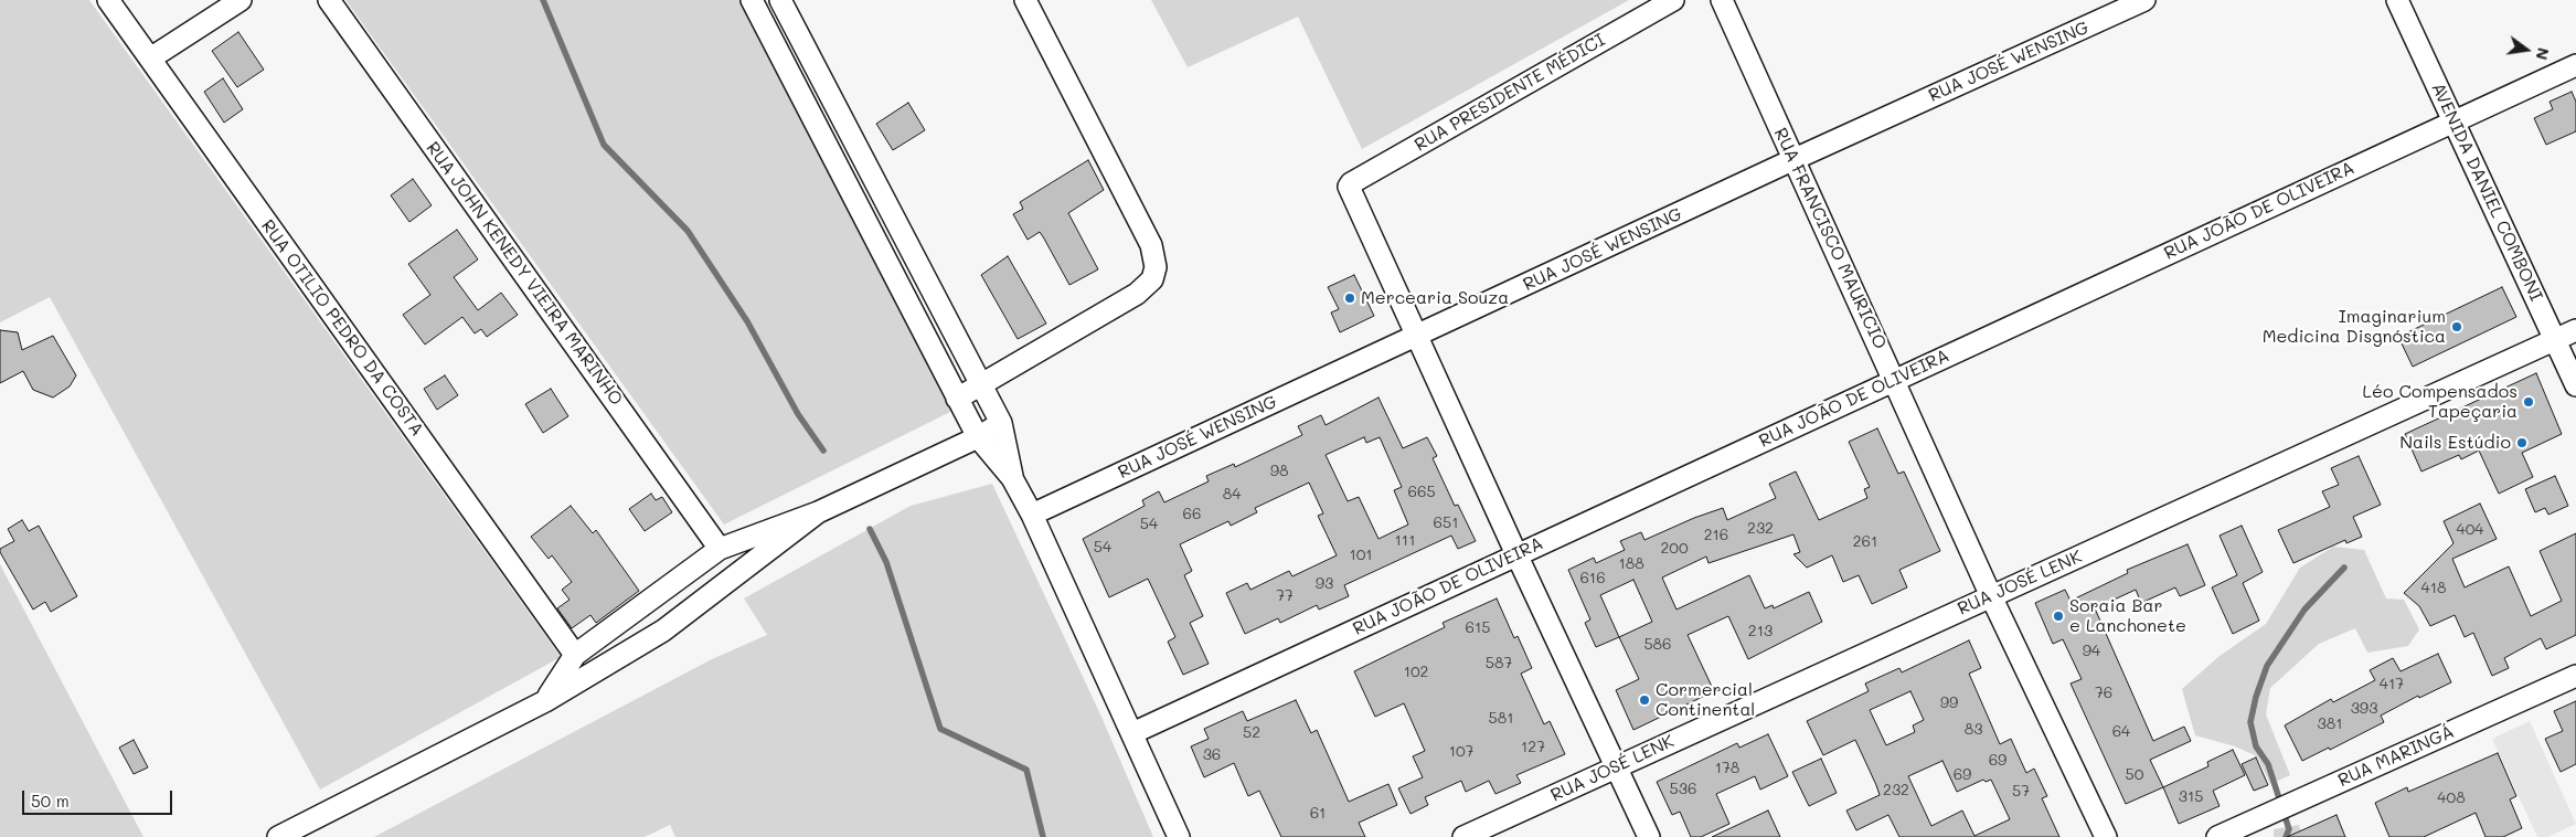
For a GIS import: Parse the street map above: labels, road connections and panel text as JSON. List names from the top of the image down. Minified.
{"streets":{"street":["RUA JOSÉ WENSING","RUA PRESIDENTE MÉDICI","AVENIDA DANIEL COMBONI","RUA JOÃO DE OLIVEIRA","RUA FRANCISCO MAURICIO","RUA JOHN KENEDY VIEIRA MARINHO","RUA OTILIO PEDRO DA COSTA","RUA JOSÉ LENK","RUA MARINGÁ"]},"crossings":[["RUA JOSÉ WENSING","RUA PRESIDENTE MÉDICI"],["RUA JOSÉ WENSING","RUA FRANCISCO MAURICIO"],["AVENIDA DANIEL COMBONI","RUA JOÃO DE OLIVEIRA"],["AVENIDA DANIEL COMBONI","RUA JOSÉ LENK"],["RUA JOÃO DE OLIVEIRA","RUA FRANCISCO MAURICIO"],["RUA FRANCISCO MAURICIO","RUA JOSÉ LENK"]],"places":["Mercearia Souza","Imaginarium Medicina Disgnóstica","Léo Compensados Tapeçaria","Nails Estúdio","Soraia Bar e Lanchonete","Cormercial Continental"],"house_numbers":["98","665","84","66","651","54","232","404","216","111","261","54","200","101","188","616","93","418","77","615","213","586","94","587","102","417","76","99","393","581","381","83","64","52","127","107","36","69","178","69","50","536","232","57","315","408","61"],"scale_bar":"50 m","north":"right"}
